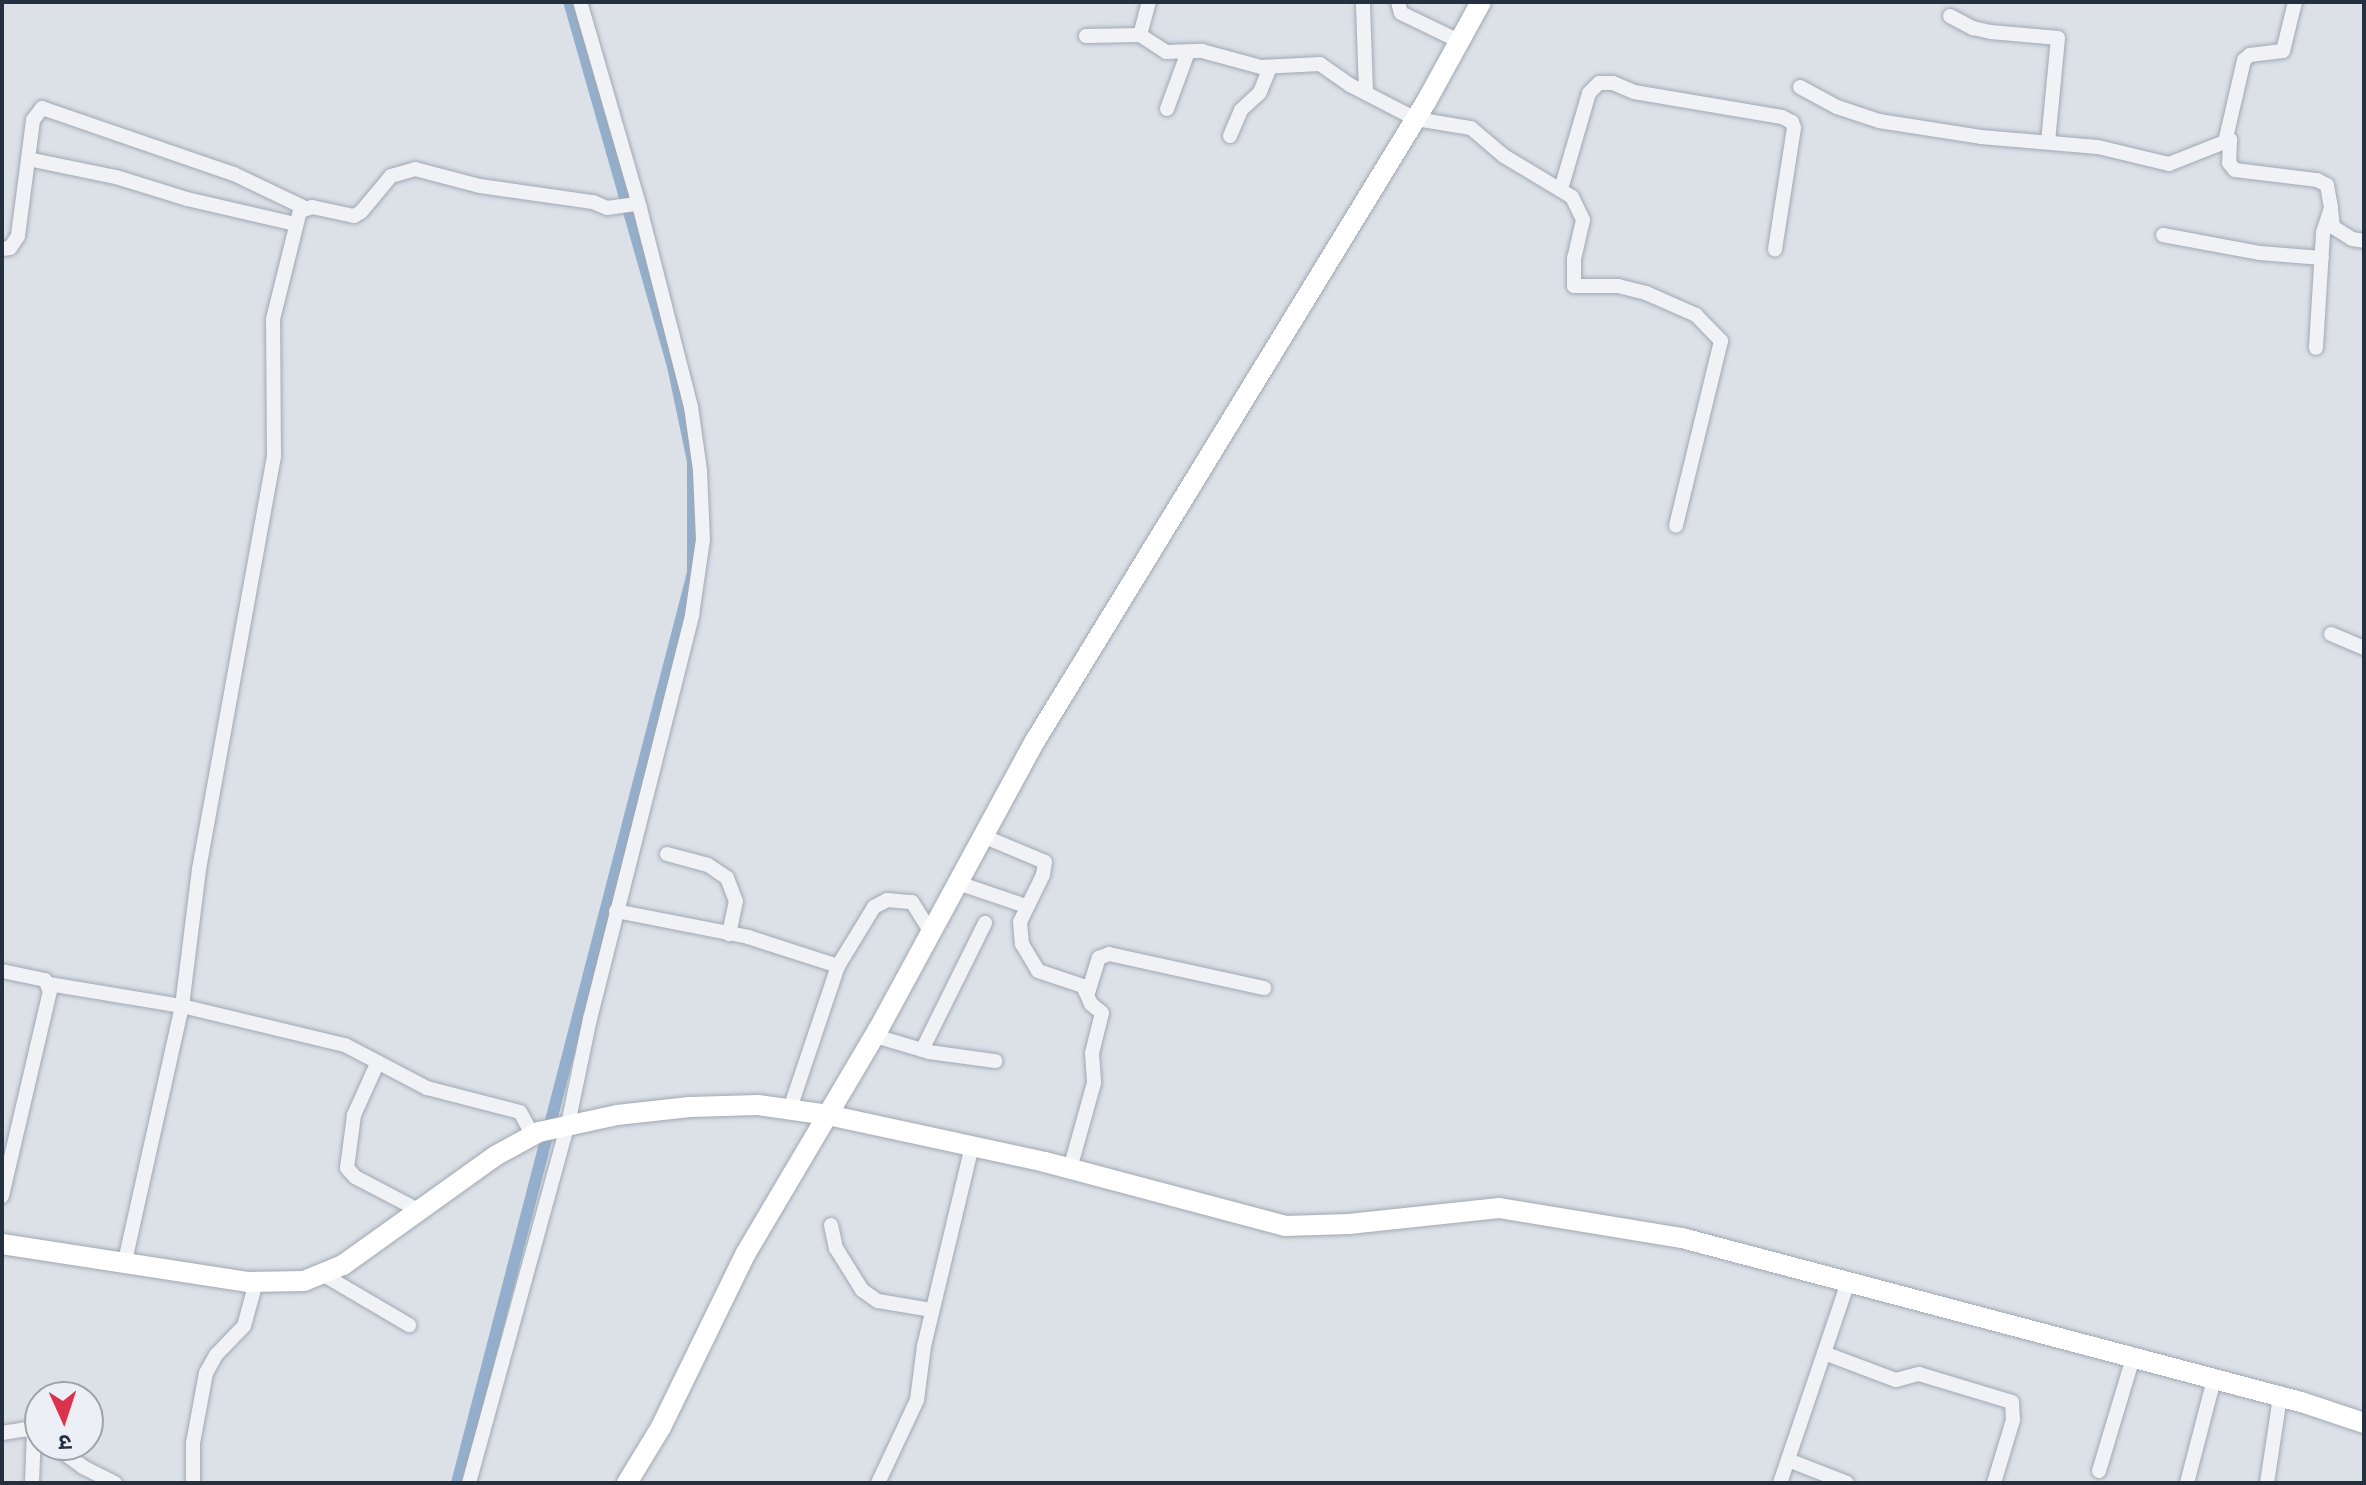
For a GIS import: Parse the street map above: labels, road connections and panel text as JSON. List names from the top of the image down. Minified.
{"north":"bottom"}
